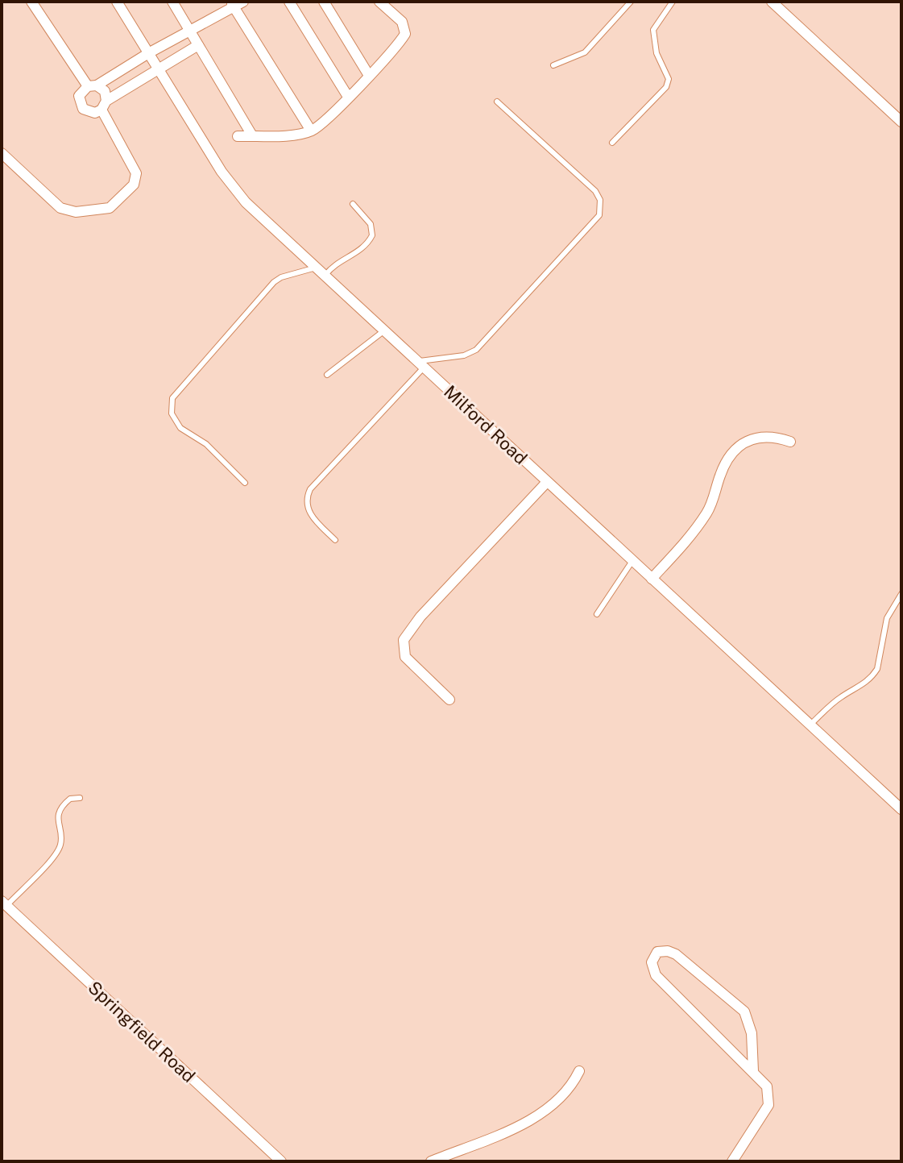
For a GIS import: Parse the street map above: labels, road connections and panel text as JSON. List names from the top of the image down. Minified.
{"streets":{"street":["Milford Road","Springfield Road"]}}
